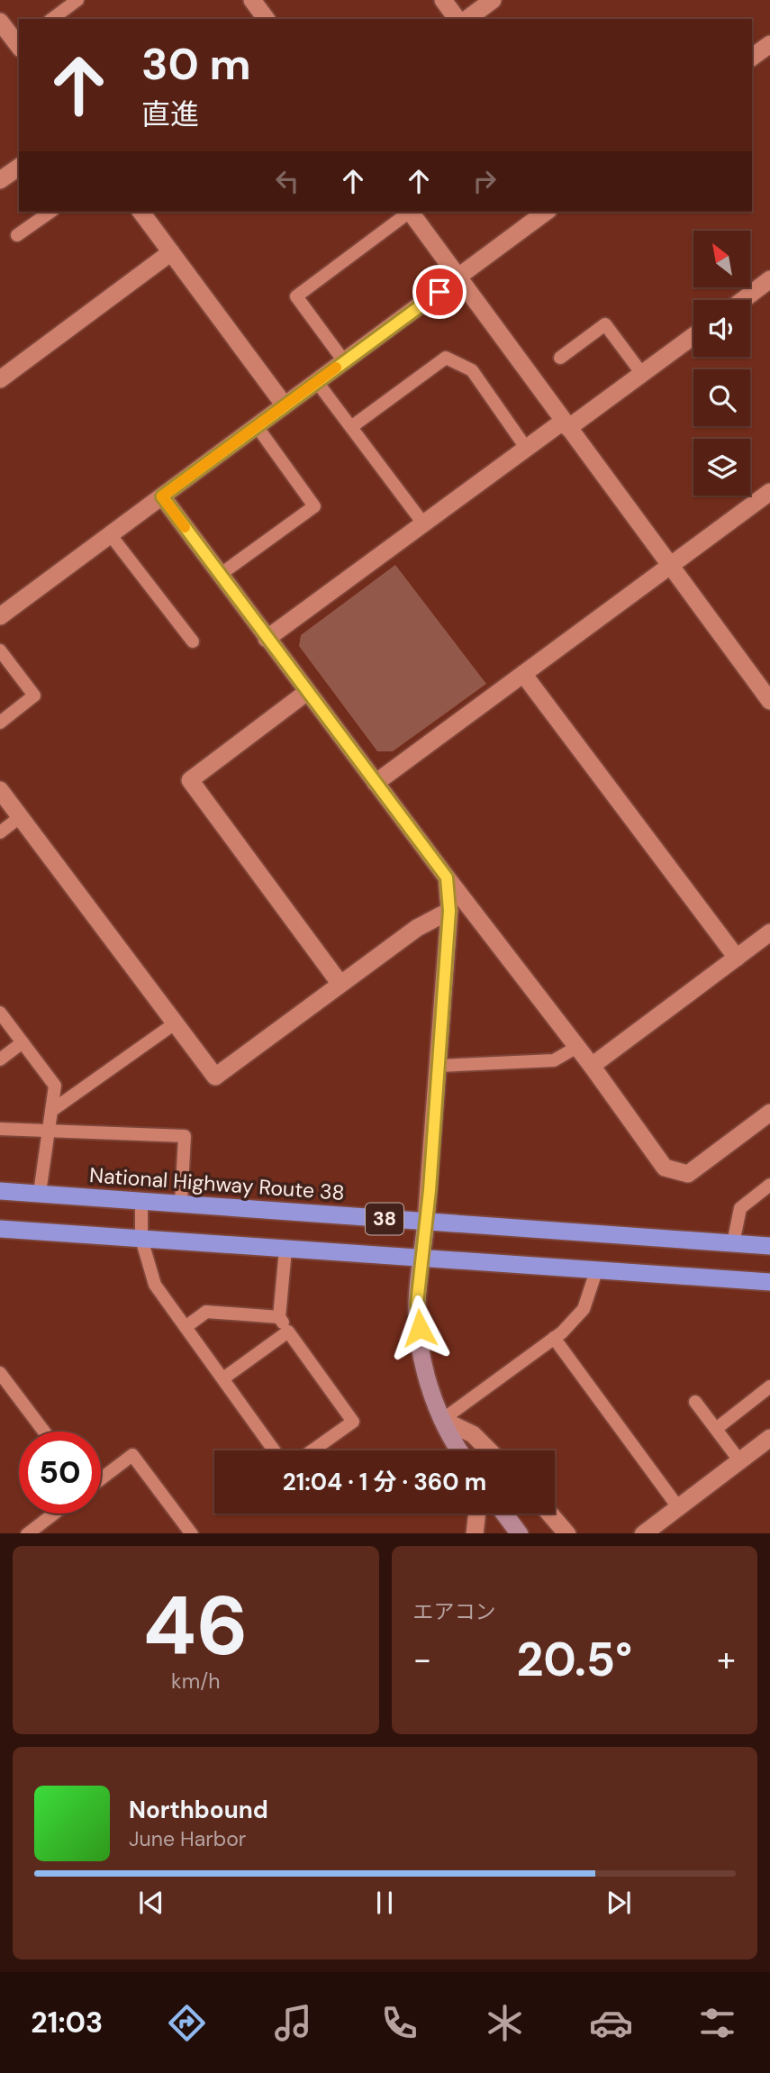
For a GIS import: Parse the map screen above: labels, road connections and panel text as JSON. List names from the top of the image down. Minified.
{"streets":{"highway":["National Highway Route 38","38"]},"north":"top left","page":{"turn":["30 m","直進"],"limit":"50","trip":"21:04 · 1 分 · 360 m","tile":[["46","km/h"],"エアコン"],"heat":["−","20.5°","+"],"song":["Northbound","June Harbor"],"tabs":"21:03"}}
